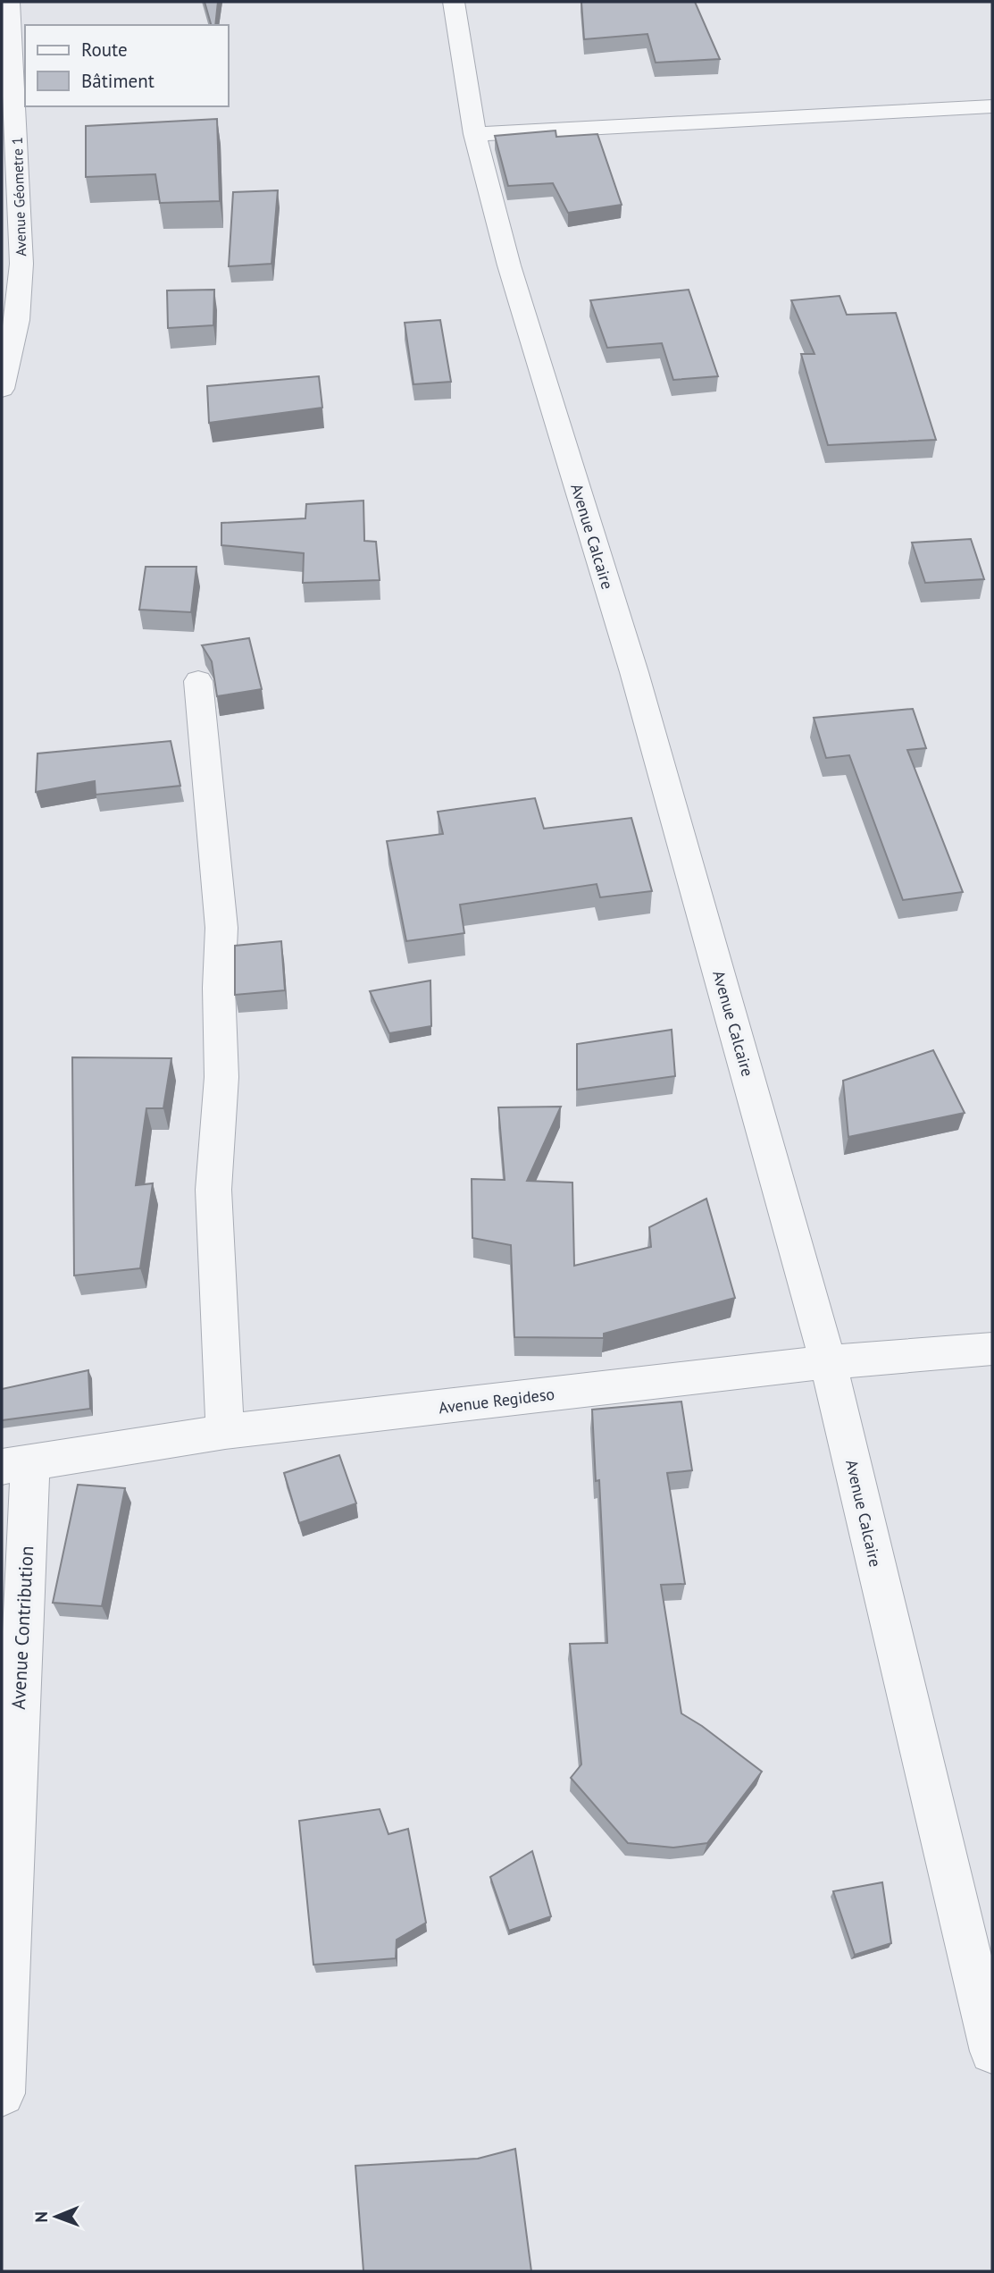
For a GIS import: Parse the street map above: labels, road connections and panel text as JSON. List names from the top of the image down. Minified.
{"streets":{"street":["Avenue Géometre 1","Avenue Calcaire","Avenue Regideso","Avenue Contribution"]},"crossings":[["Avenue Calcaire","Avenue Regideso"],["Avenue Regideso","Avenue Contribution"]],"legend":["Route","Bâtiment"],"north":"left"}
